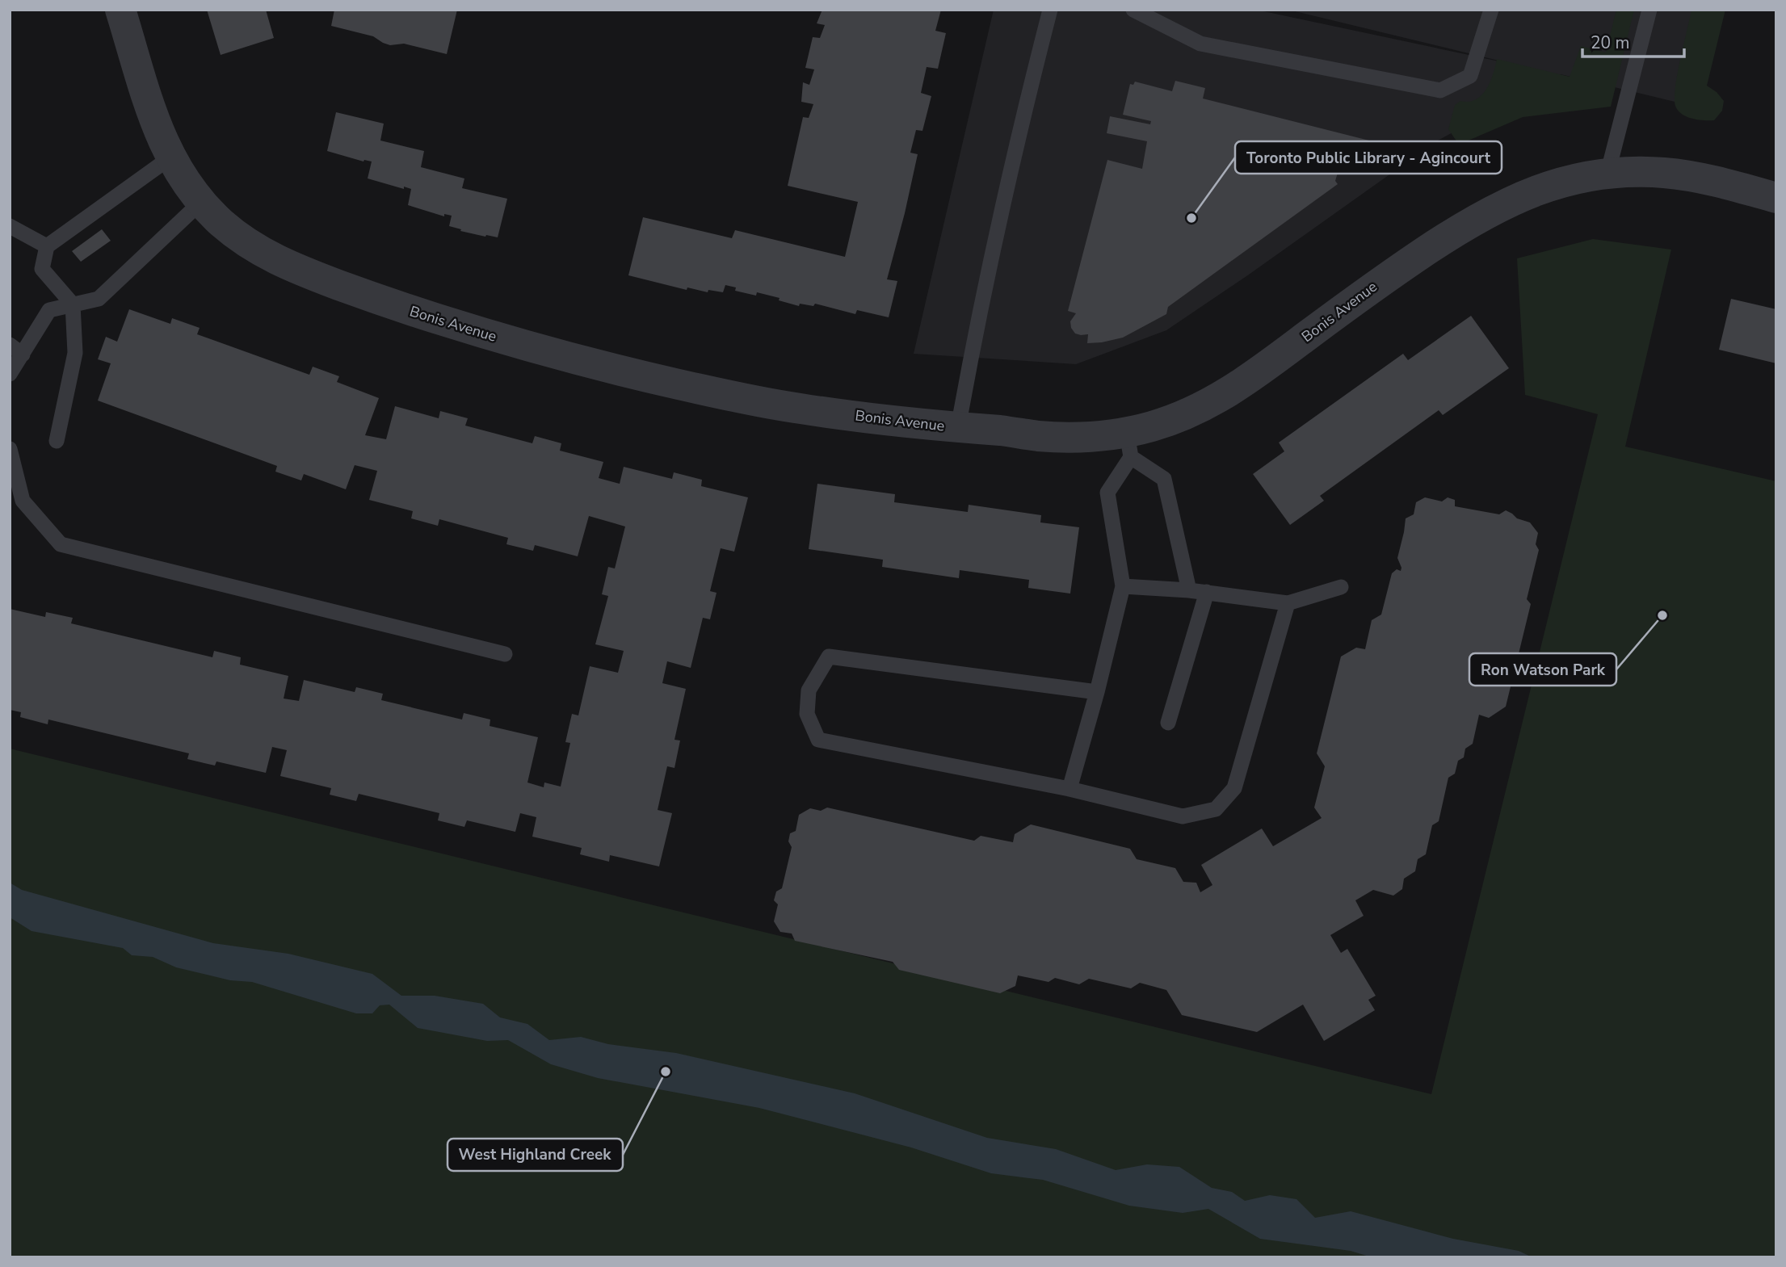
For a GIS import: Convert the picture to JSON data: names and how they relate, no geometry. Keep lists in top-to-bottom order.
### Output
{
  "streets": {
    "street": ["Bonis Avenue"]
  },
  "places": ["Toronto Public Library - Agincourt", "Ron Watson Park", "West Highland Creek"],
  "scale_bar": "20 m"
}
